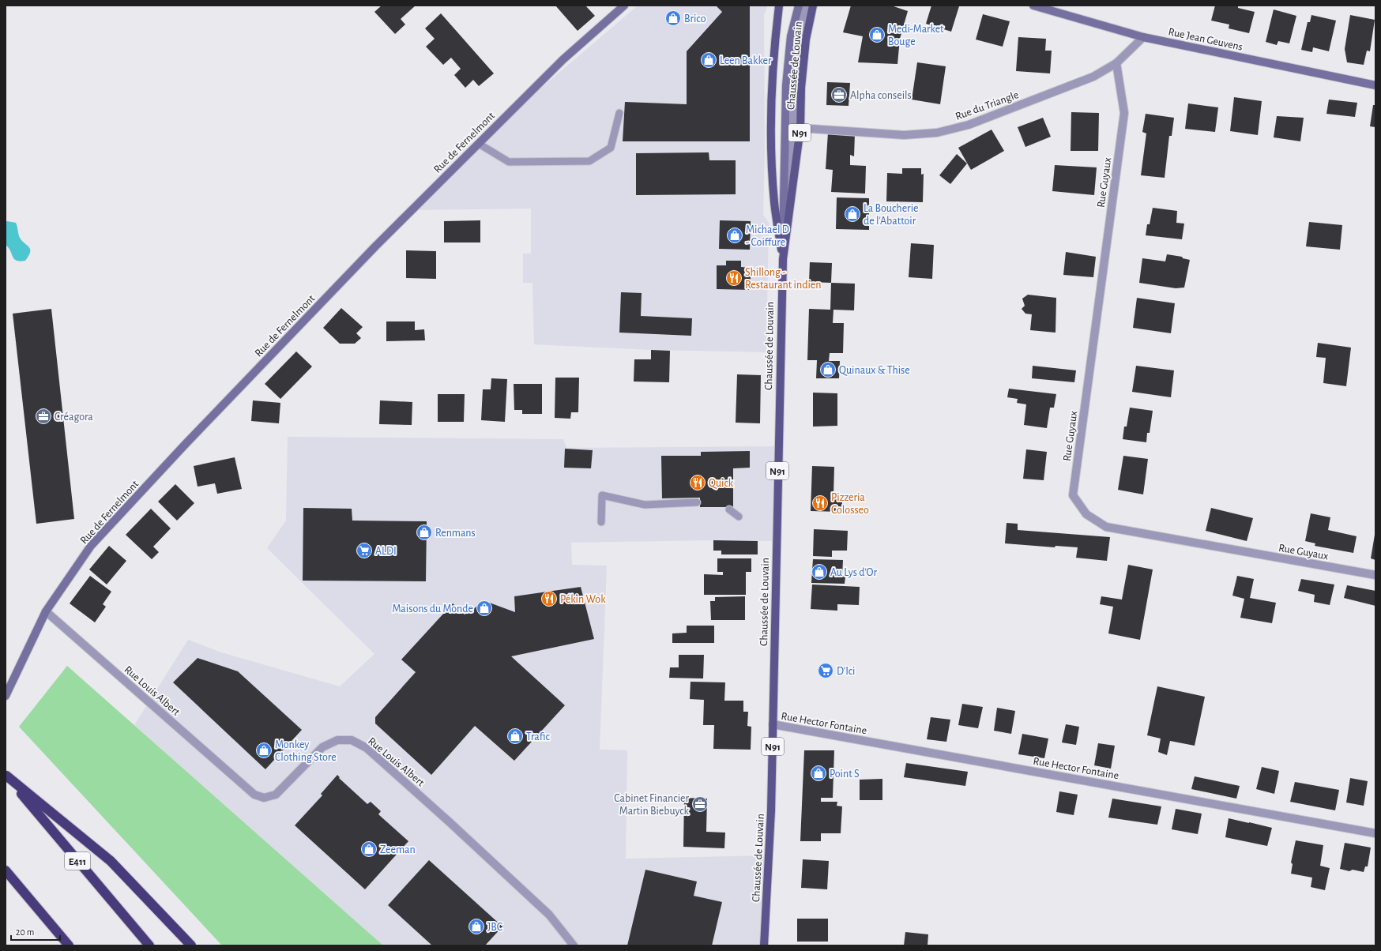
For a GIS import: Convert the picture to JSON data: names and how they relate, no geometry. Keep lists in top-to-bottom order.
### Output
{
  "streets": {
    "highway": ["E411"],
    "main road": ["Chaussée de Louvain", "N91"],
    "street": [
      "Rue Jean Geuvens",
      "Rue du Triangle",
      "Rue de Fernelmont",
      "Rue Guyaux",
      "Rue Louis Albert",
      "Rue Hector Fontaine"
    ]
  },
  "crossings": [
    ["Rue Jean Geuvens", "Rue du Triangle"],
    ["Chaussée de Louvain", "Rue du Triangle"],
    ["Chaussée de Louvain", "Rue Hector Fontaine"],
    ["Rue du Triangle", "Rue Guyaux"],
    ["Rue de Fernelmont", "Rue Louis Albert"]
  ],
  "places": {
    "shop": [
      "Brico",
      "Medi-Market Bouge",
      "Leen Bakker",
      "La Boucherie de l'Abattoir",
      "Michael D - Coiffure",
      "Quinaux & Thise",
      "Renmans",
      "Au Lys d'Or",
      "Maisons du Monde",
      "Trafic",
      "Monkey Clothing Store",
      "Point S",
      "Zeeman",
      "JBC"
    ],
    "office": ["Alpha conseils", "Créagora", "Cabinet Financier Martin Biebuyck"],
    "restaurant": [
      "Shillong - Restaurant indien",
      "Quick",
      "Pizzeria Colosseo",
      "Pékin Wok"
    ],
    "supermarket": ["ALDI", "D'Ici"]
  },
  "scale_bar": "20 m"
}
